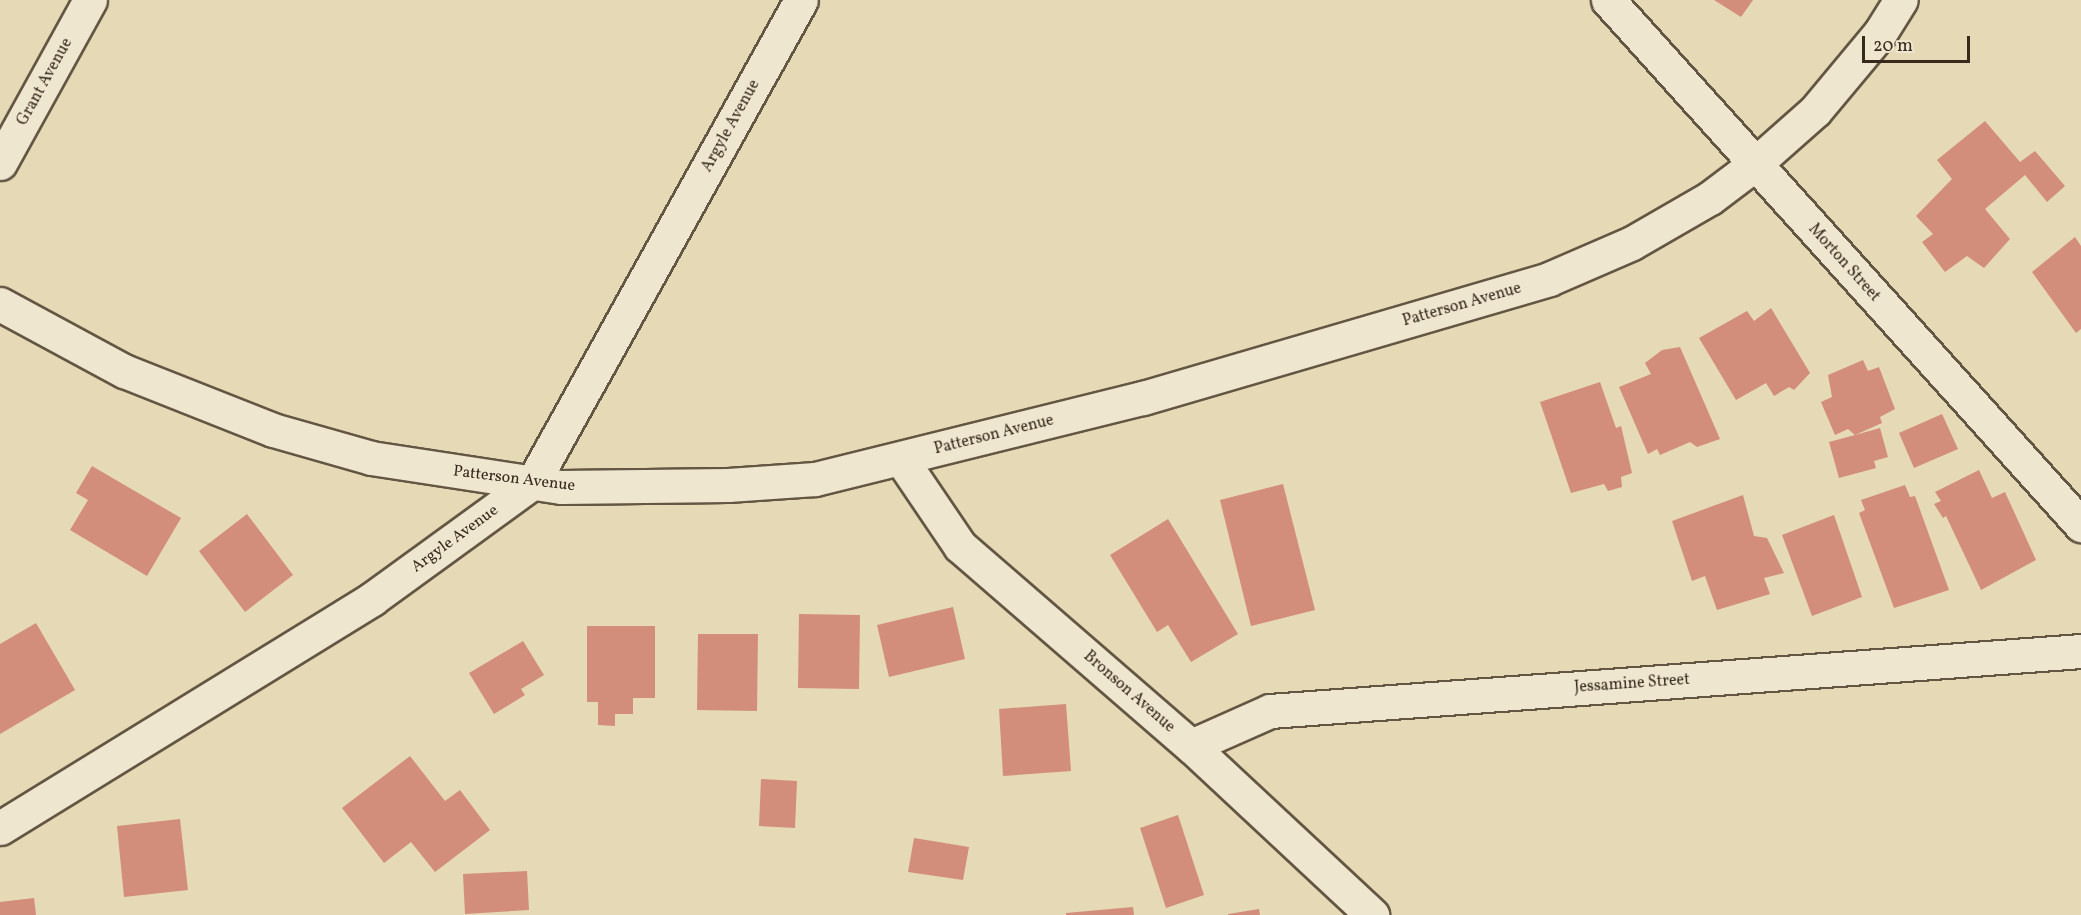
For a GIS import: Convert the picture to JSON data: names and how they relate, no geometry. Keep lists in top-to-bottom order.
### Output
{
  "streets": {
    "street": [
      "Grant Avenue",
      "Argyle Avenue",
      "Morton Street",
      "Patterson Avenue",
      "Jessamine Street",
      "Bronson Avenue"
    ]
  },
  "crossings": [
    ["Argyle Avenue", "Patterson Avenue"],
    ["Morton Street", "Patterson Avenue"],
    ["Patterson Avenue", "Bronson Avenue"],
    ["Jessamine Street", "Bronson Avenue"]
  ],
  "scale_bar": "20 m"
}
